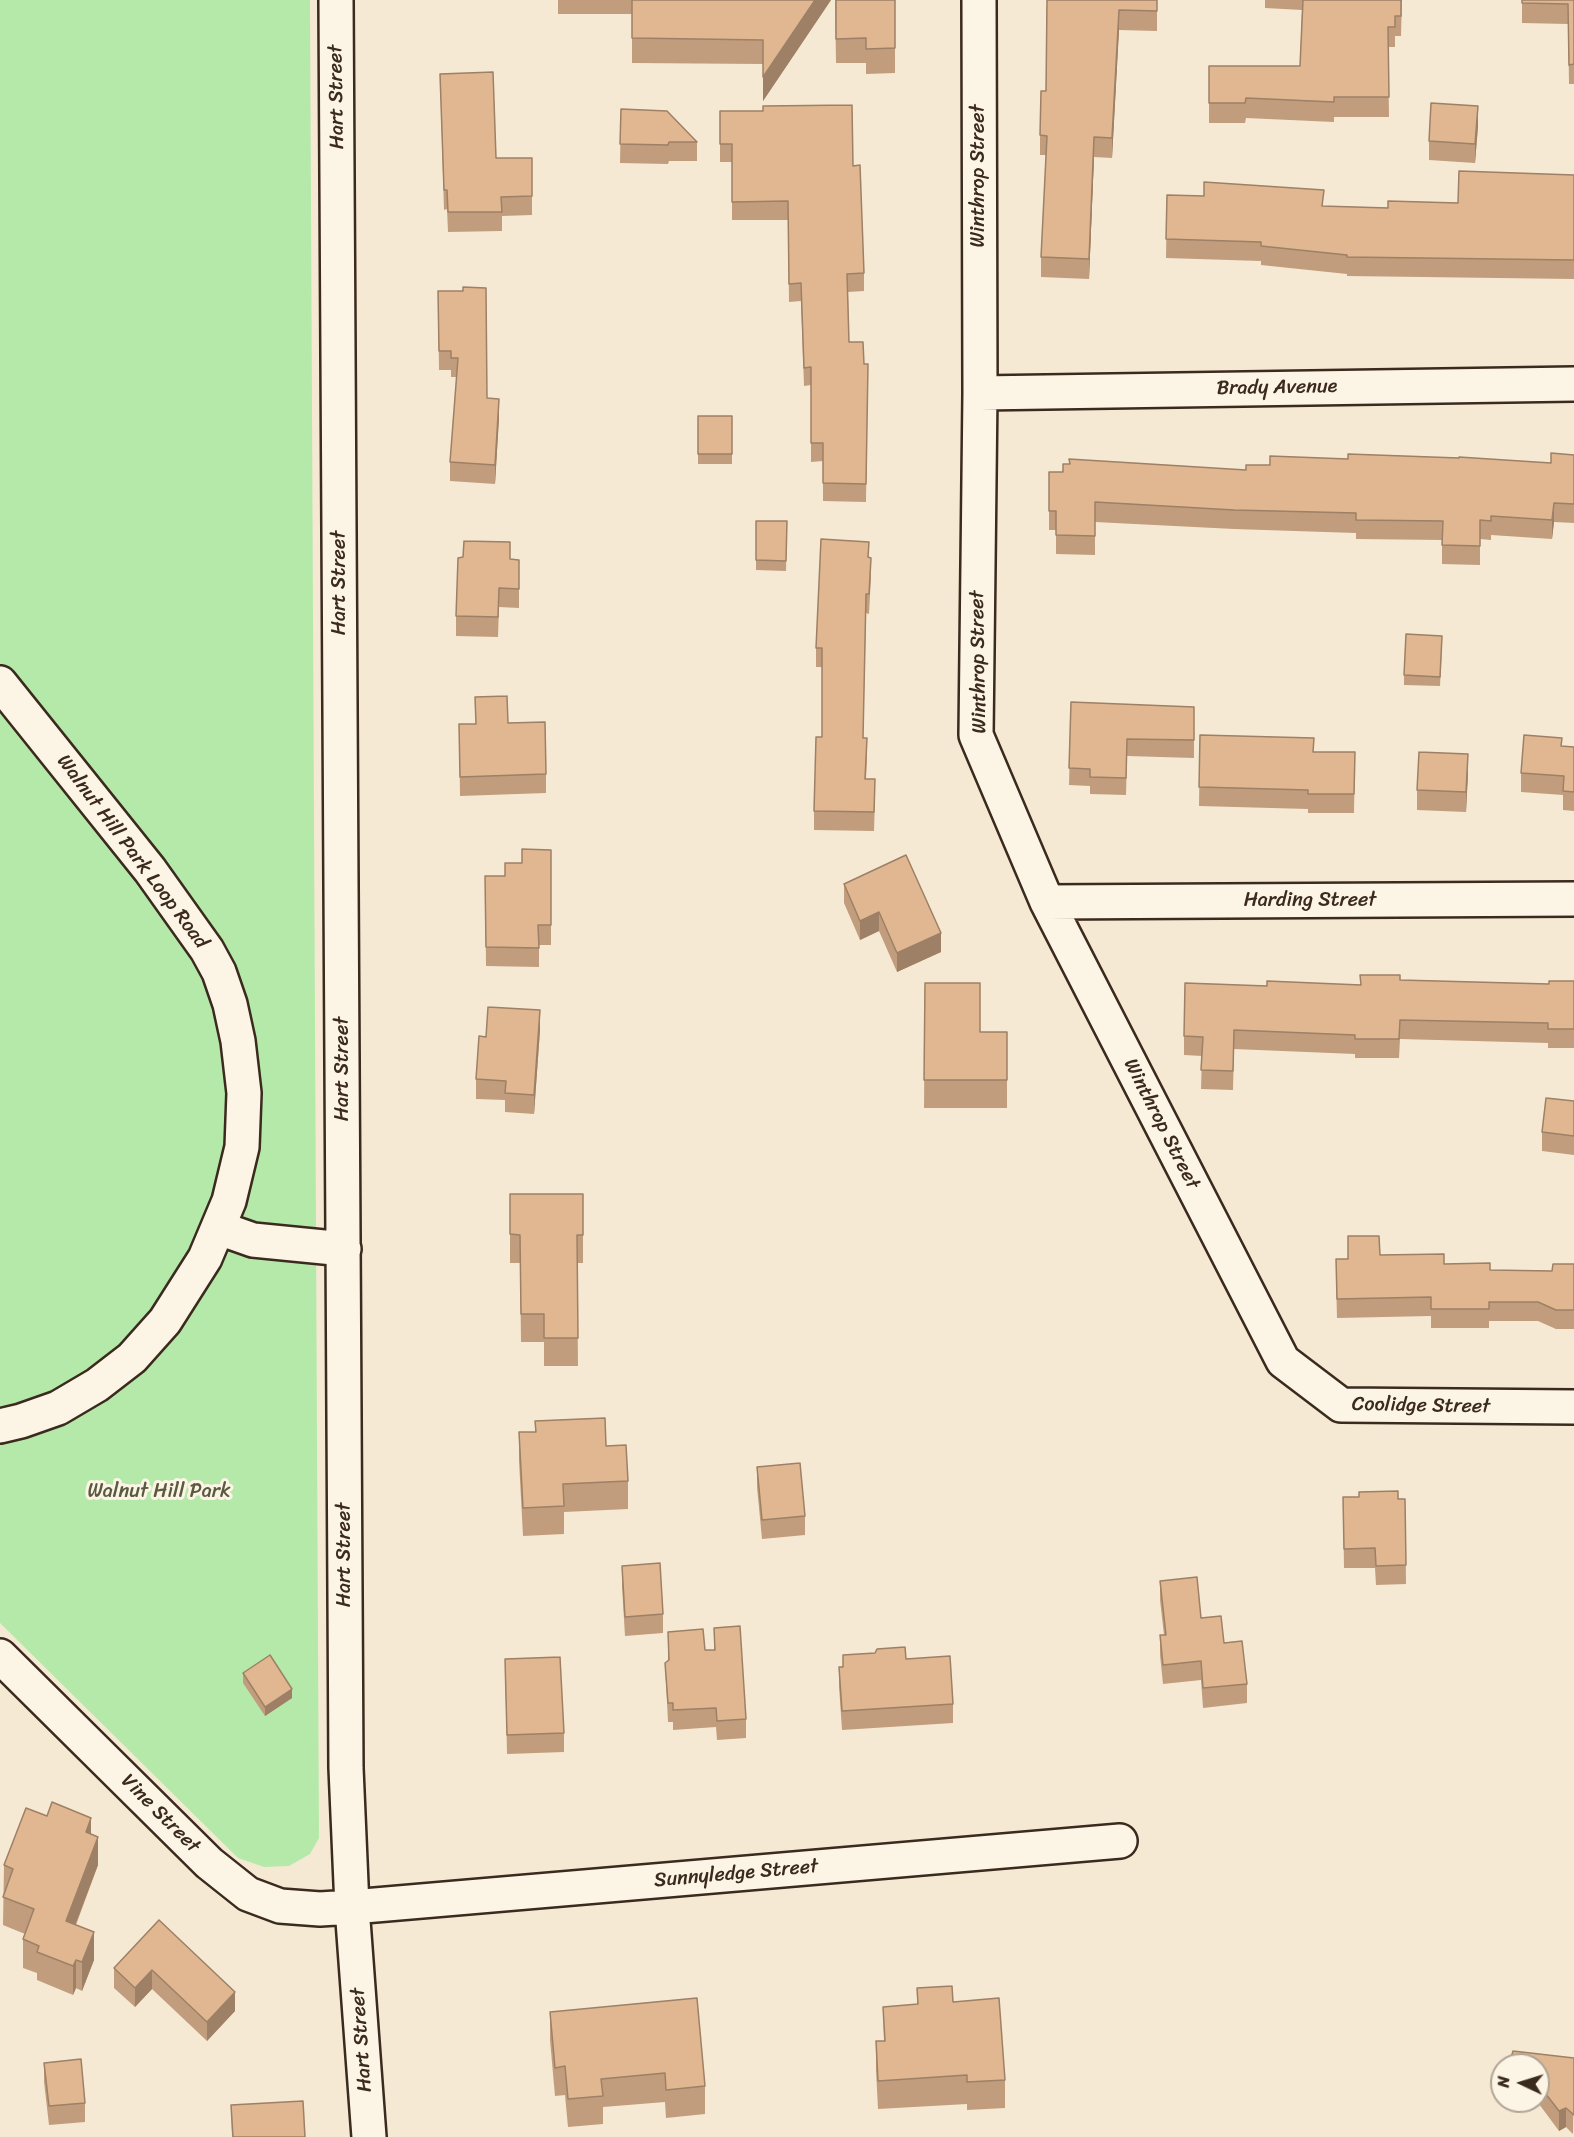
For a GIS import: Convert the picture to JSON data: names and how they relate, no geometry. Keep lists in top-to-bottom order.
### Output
{
  "streets": {
    "street": [
      "Hart Street",
      "Winthrop Street",
      "Brady Avenue",
      "Walnut Hill Park Loop Road",
      "Harding Street",
      "Coolidge Street",
      "Vine Street",
      "Sunnyledge Street"
    ]
  },
  "crossings": [
    ["Hart Street", "Vine Street"],
    ["Hart Street", "Sunnyledge Street"],
    ["Winthrop Street", "Brady Avenue"],
    ["Winthrop Street", "Harding Street"],
    ["Winthrop Street", "Coolidge Street"],
    ["Vine Street", "Sunnyledge Street"]
  ],
  "parks": ["Walnut Hill Park"],
  "north": "left"
}
